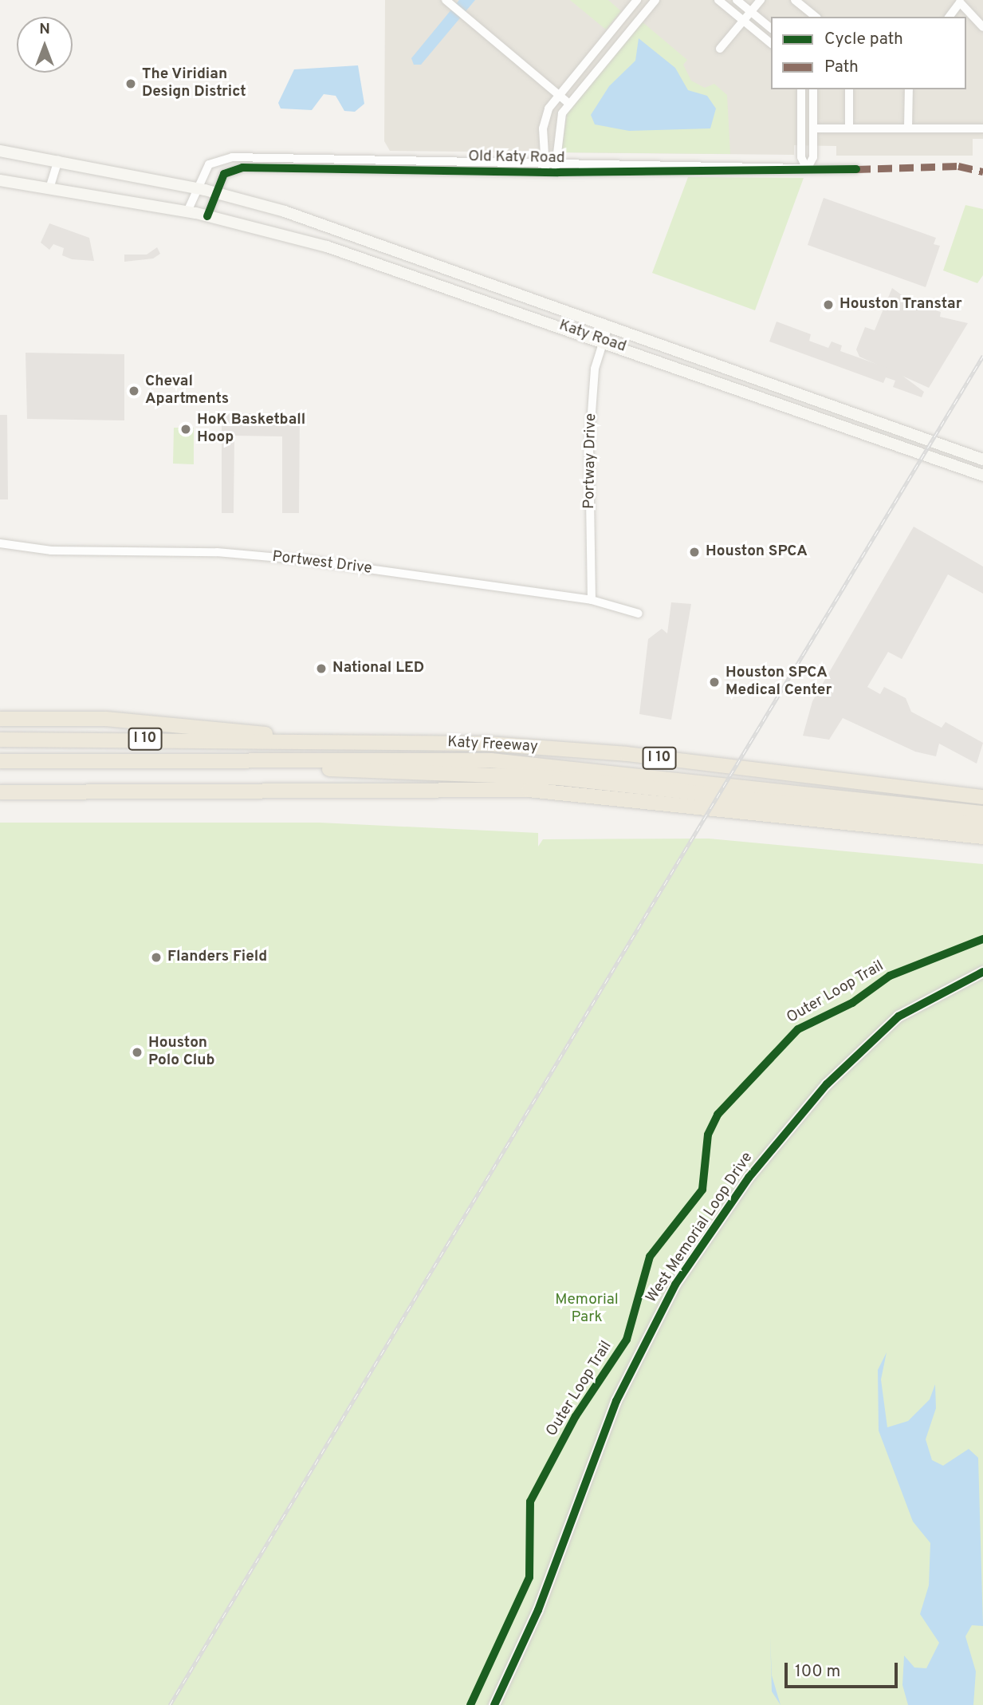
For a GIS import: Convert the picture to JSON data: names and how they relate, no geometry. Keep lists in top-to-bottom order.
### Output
{
  "streets": {
    "highway": ["I 10", "Katy Freeway"],
    "main road": ["Katy Road", "West Memorial Loop Drive"],
    "street": ["Old Katy Road", "Portway Drive", "Portwest Drive"],
    "cycle path": ["Outer Loop Trail"]
  },
  "crossings": [
    ["Old Katy Road", "Katy Road"],
    ["Katy Road", "Portway Drive"],
    ["Portway Drive", "Portwest Drive"]
  ],
  "parks": ["Memorial Park"],
  "places": [
    "The Viridian Design District",
    "Houston Transtar",
    "Cheval Apartments",
    "HoK Basketball Hoop",
    "Houston SPCA",
    "National LED",
    "Houston SPCA Medical Center",
    "Flanders Field",
    "Houston Polo Club"
  ],
  "legend": ["Cycle path", "Path"],
  "scale_bar": "100 m",
  "north": "top"
}
